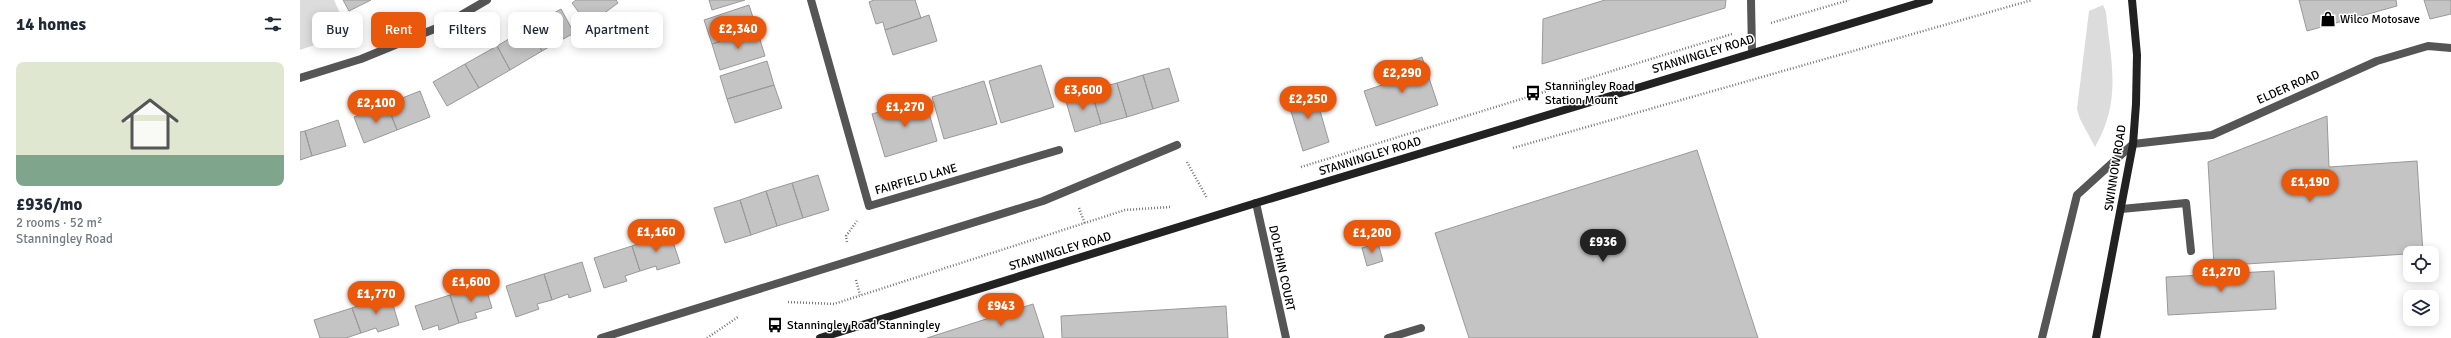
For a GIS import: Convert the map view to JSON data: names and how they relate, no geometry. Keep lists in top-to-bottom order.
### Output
{
  "streets": {
    "street": [
      "STANNINGLEY ROAD",
      "ELDER ROAD",
      "SWINNOW ROAD",
      "FAIRFIELD LANE",
      "DOLPHIN COURT"
    ]
  },
  "crossings": [
    ["STANNINGLEY ROAD", "DOLPHIN COURT"],
    ["ELDER ROAD", "SWINNOW ROAD"]
  ],
  "places": {
    "shop": ["Wilco Motosave"],
    "bus stop": ["Stanningley Road Station Mount", "Stanningley Road Stanningley"]
  },
  "page": {
    "heading": "14 homes",
    "chip": [
      "Buy",
      "Rent",
      "Filters",
      "New",
      "Apartment"
    ],
    "price": [
      "£2,340",
      "£2,290",
      "£3,600",
      "£2,250",
      "£2,100",
      "£1,270",
      "£1,190",
      "£1,160",
      "£1,200",
      "£936",
      "£1,270",
      "£1,600",
      "£1,770",
      "£943"
    ],
    "list": [
      {
        "name": "£936/mo",
        "note": "2 rooms · 52 m² · Stanningley Road"
      }
    ]
  }
}
